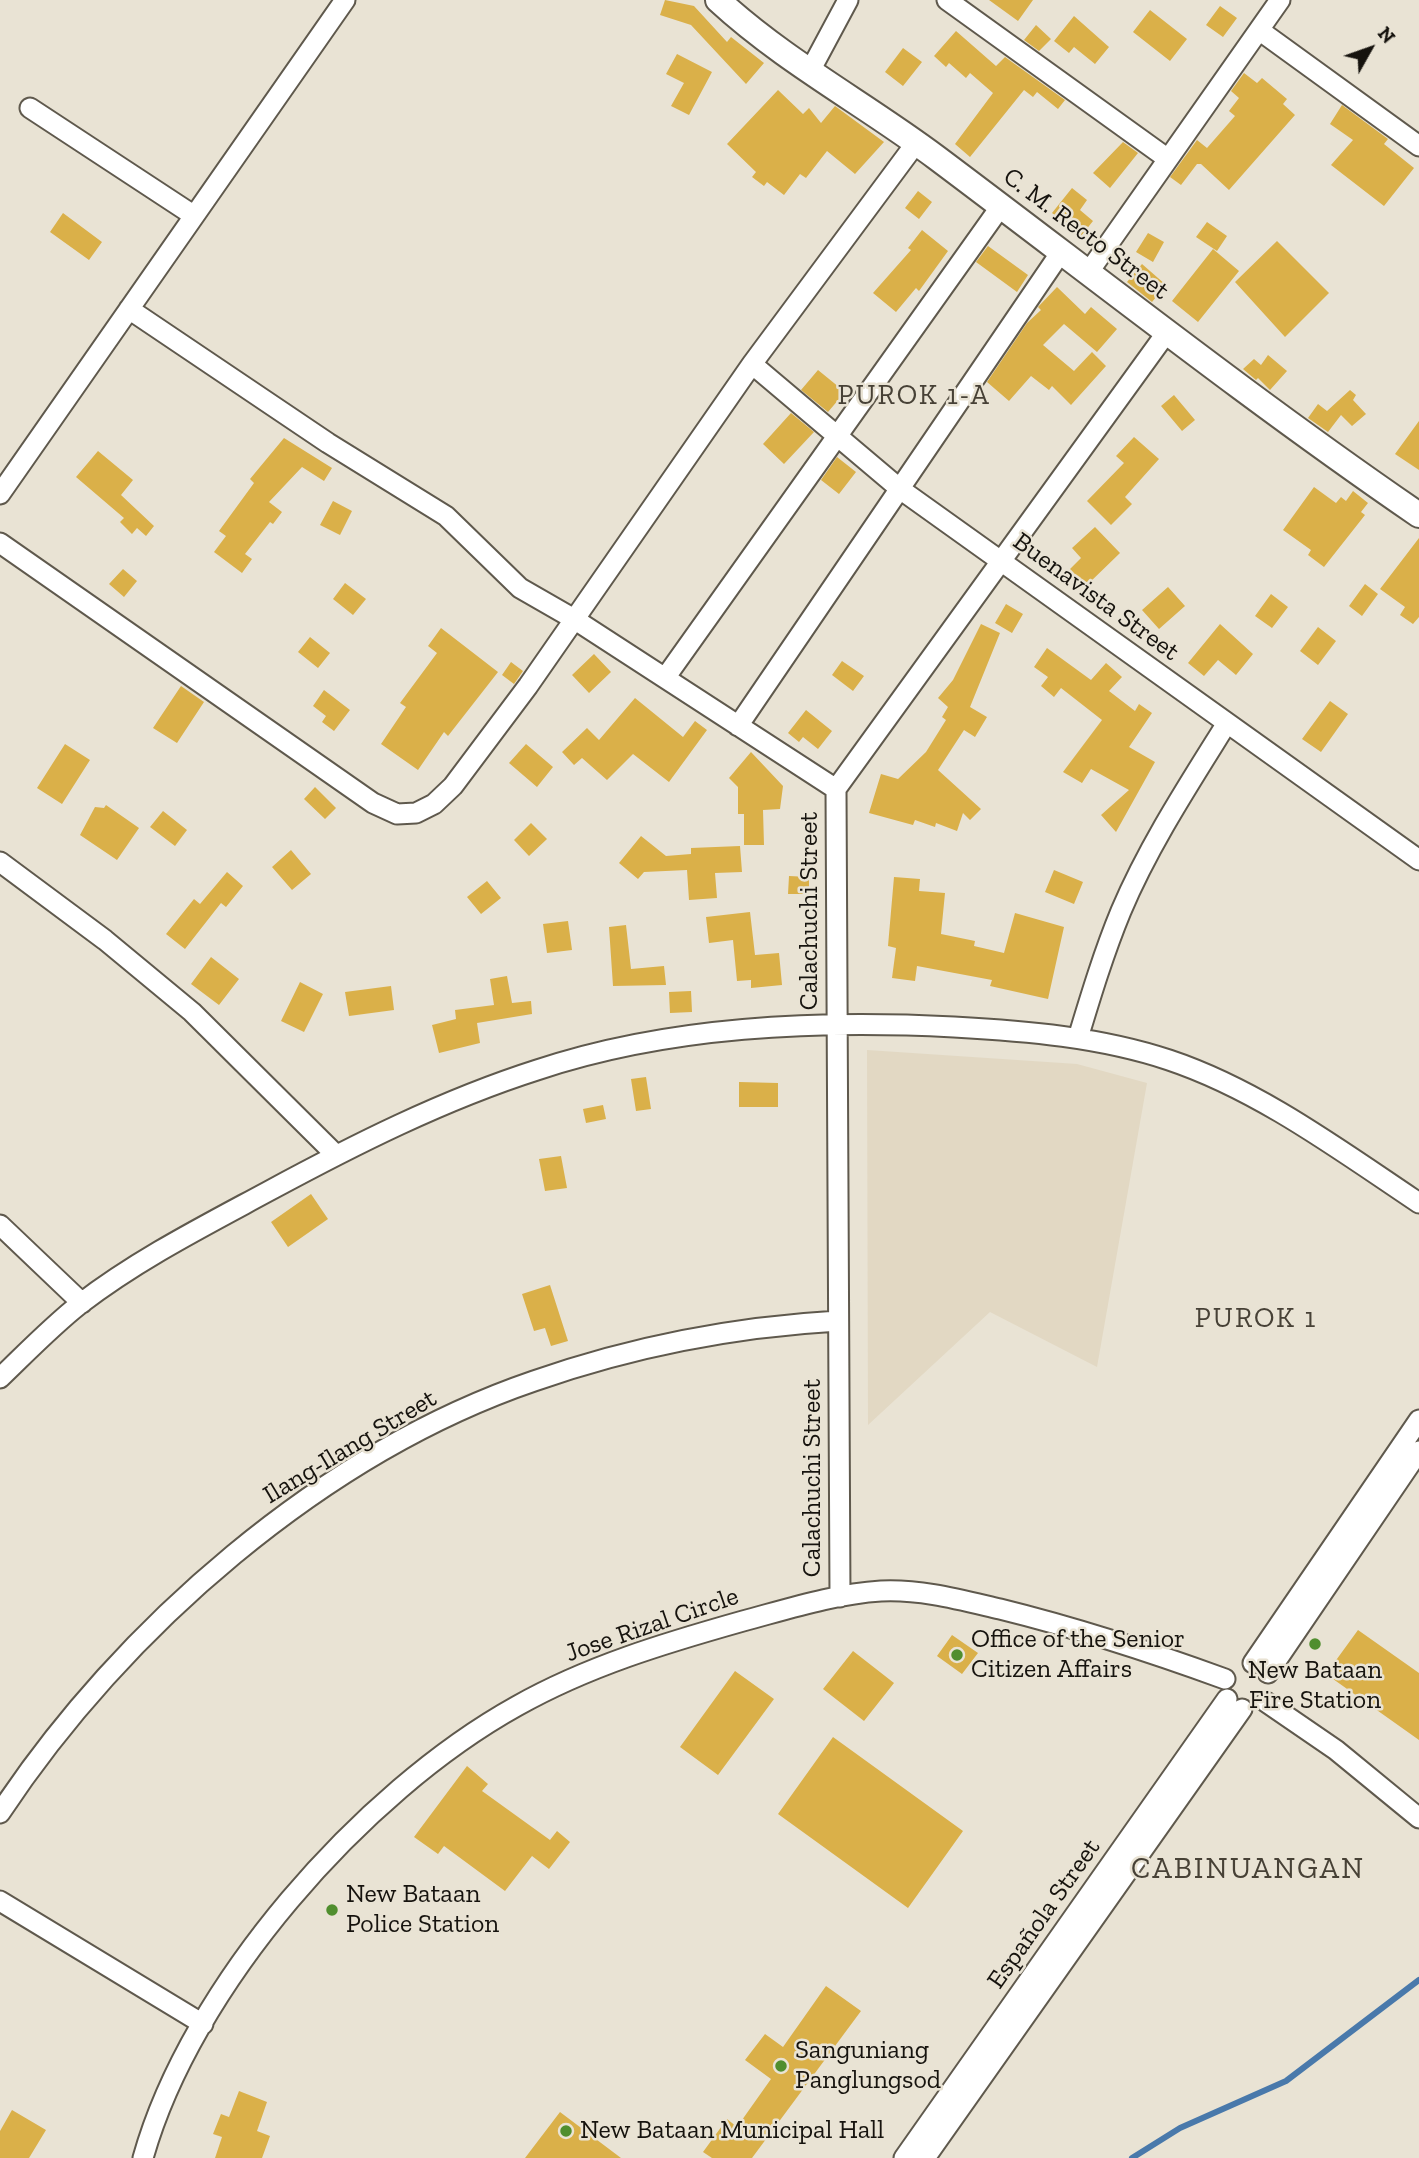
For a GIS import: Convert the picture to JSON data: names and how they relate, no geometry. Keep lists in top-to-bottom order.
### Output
{
  "streets": {
    "main road": ["C. M. Recto Street"],
    "street": [
      "Buenavista Street",
      "Calachuchi Street",
      "Ilang-Ilang Street",
      "Jose Rizal Circle",
      "Española Street"
    ]
  },
  "crossings": [
    ["C. M. Recto Street", "Calachuchi Street"],
    ["Buenavista Street", "Calachuchi Street"],
    ["Calachuchi Street", "Ilang-Ilang Street"],
    ["Calachuchi Street", "Jose Rizal Circle"],
    ["Jose Rizal Circle", "Española Street"]
  ],
  "districts": ["PUROK 1-A", "PUROK 1", "CABINUANGAN"],
  "places": [
    "New Bataan Fire Station",
    "Office of the Senior Citizen Affairs",
    "New Bataan Police Station",
    "Sanguniang Panglungsod",
    "New Bataan Municipal Hall"
  ],
  "north": "top right"
}
